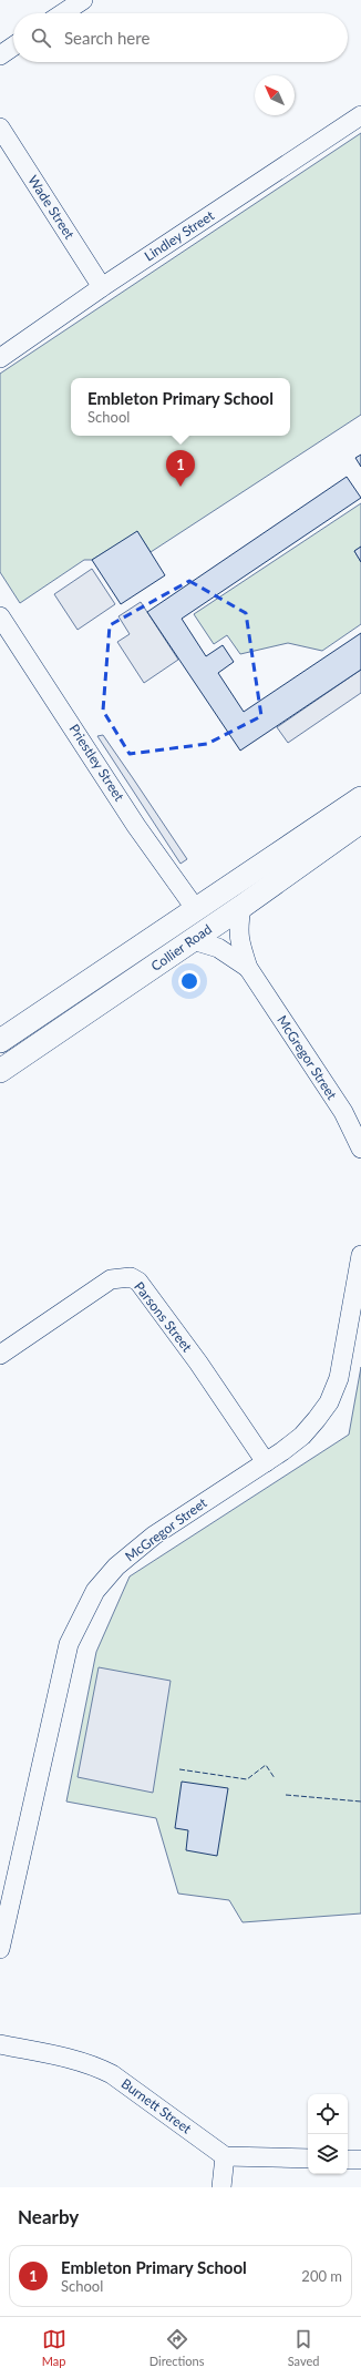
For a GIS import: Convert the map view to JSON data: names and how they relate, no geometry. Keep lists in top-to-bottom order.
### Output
{
  "streets": {
    "main road": ["Collier Road"],
    "street": [
      "Wade Street",
      "Lindley Street",
      "Priestley Street",
      "McGregor Street",
      "Parsons Street",
      "Burnett Street"
    ]
  },
  "crossings": [
    ["Wade Street", "Lindley Street"],
    ["Priestley Street", "Collier Road"],
    ["Collier Road", "McGregor Street"],
    ["McGregor Street", "Parsons Street"]
  ],
  "north": "top left",
  "page": {
    "search": "Search here",
    "popup": ["Embleton Primary School", "School"],
    "pins": "1",
    "heading": "Nearby",
    "list": [
      {
        "mark": "1",
        "name": "Embleton Primary School",
        "note": "School",
        "value": "200 m"
      }
    ],
    "nav": ["Map", "Directions", "Saved"]
  }
}
